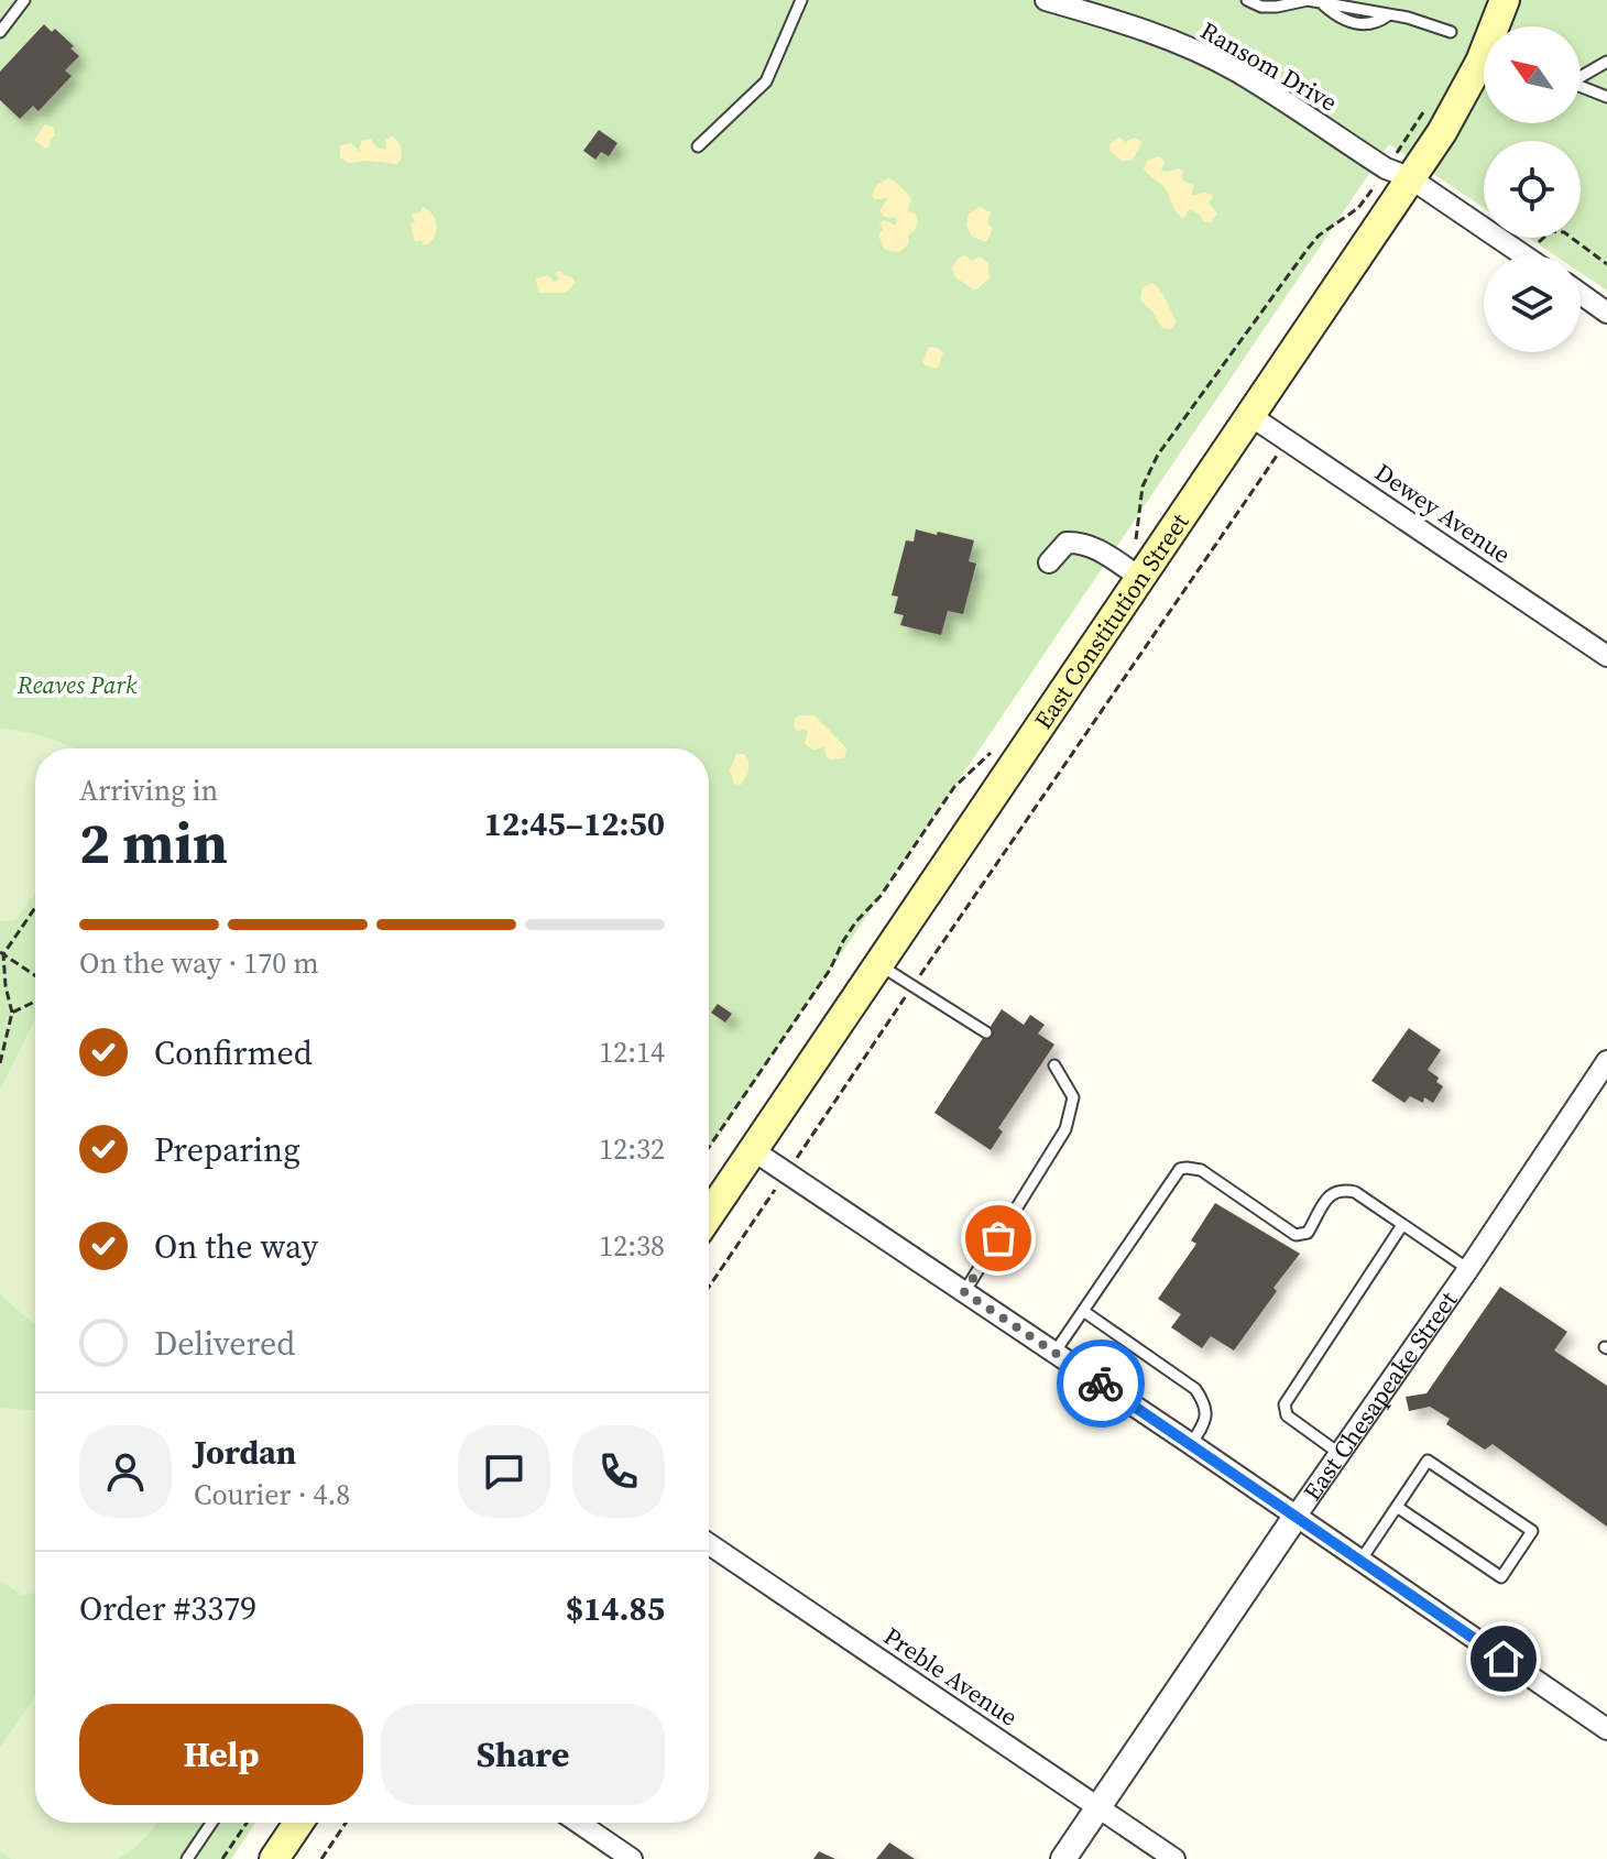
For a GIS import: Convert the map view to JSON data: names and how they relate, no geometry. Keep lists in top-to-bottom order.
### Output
{
  "streets": {
    "main road": ["East Constitution Street"],
    "street": [
      "Ransom Drive",
      "Dewey Avenue",
      "East Chesapeake Street",
      "Preble Avenue"
    ]
  },
  "crossings": [
    ["Ransom Drive", "East Constitution Street"],
    ["Dewey Avenue", "East Constitution Street"],
    ["East Chesapeake Street", "Preble Avenue"]
  ],
  "parks": ["Reaves Park"],
  "north": "top left",
  "page": {
    "heading": ["2 min", "Arriving in", "12:45–12:50"],
    "panel": [
      "Jordan",
      "Courier · 4.8",
      "Order #3379",
      "$14.85"
    ],
    "bar": "On the way · 170 m",
    "list": [
      ["Confirmed", "12:14"],
      ["Preparing", "12:32"],
      ["On the way", "12:38"],
      "Delivered"
    ],
    "buttons": ["Help", "Share"]
  }
}
